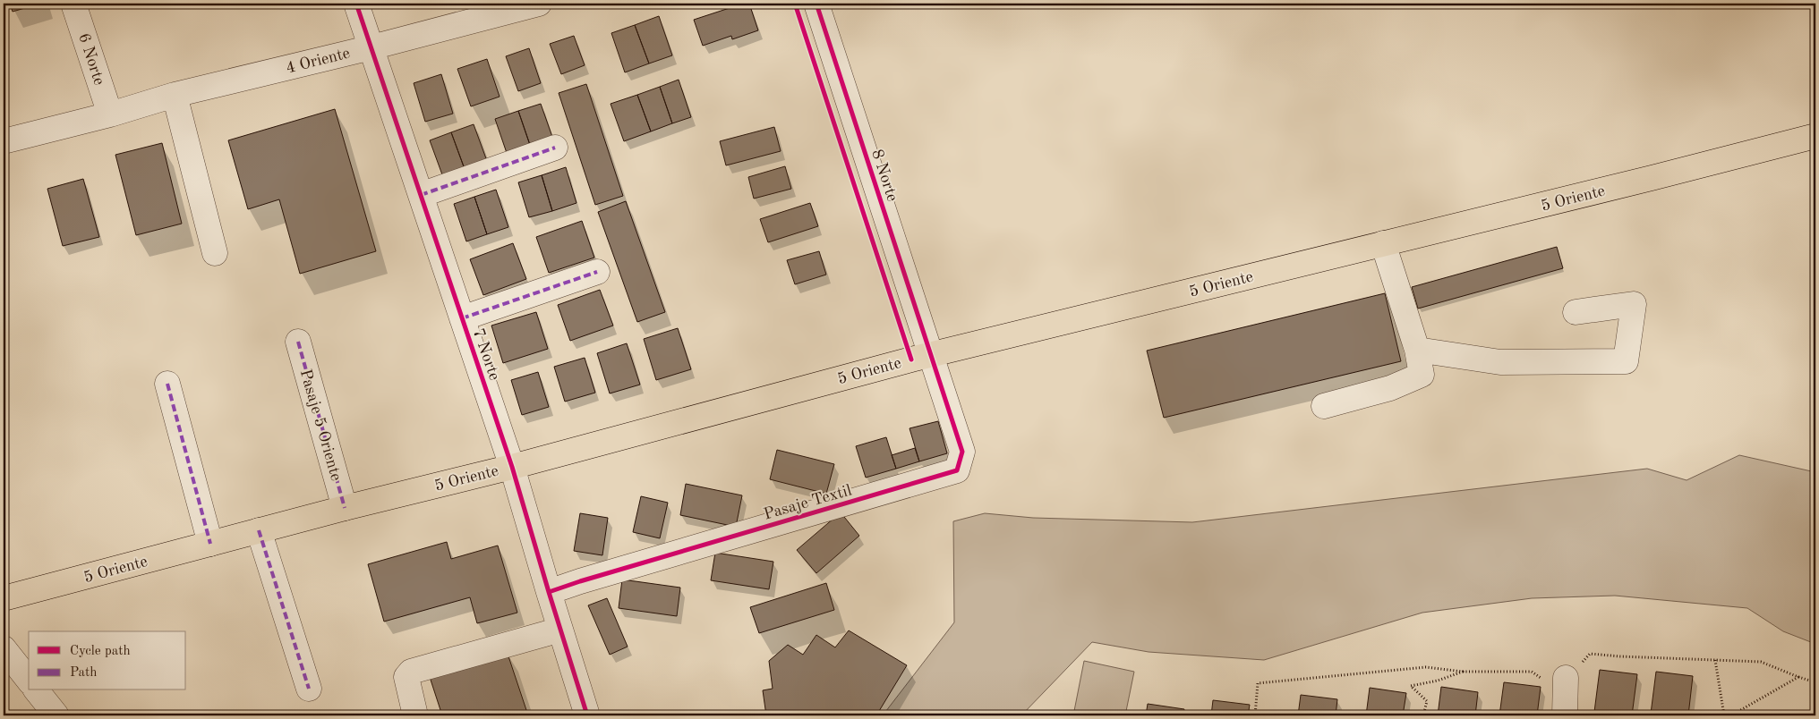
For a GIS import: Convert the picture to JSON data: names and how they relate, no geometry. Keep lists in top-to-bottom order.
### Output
{
  "streets": {
    "main road": ["5 Oriente"],
    "street": [
      "6 Norte",
      "4 Oriente",
      "8 Norte",
      "7 Norte",
      "Pasaje 5 Oriente",
      "Pasaje Textil"
    ]
  },
  "crossings": [
    ["6 Norte", "4 Oriente"],
    ["4 Oriente", "7 Norte"],
    ["8 Norte", "5 Oriente"],
    ["8 Norte", "Pasaje Textil"],
    ["5 Oriente", "7 Norte"],
    ["5 Oriente", "Pasaje 5 Oriente"],
    ["5 Oriente", "Pasaje Textil"],
    ["7 Norte", "Pasaje Textil"]
  ],
  "legend": ["Cycle path", "Path"]
}
